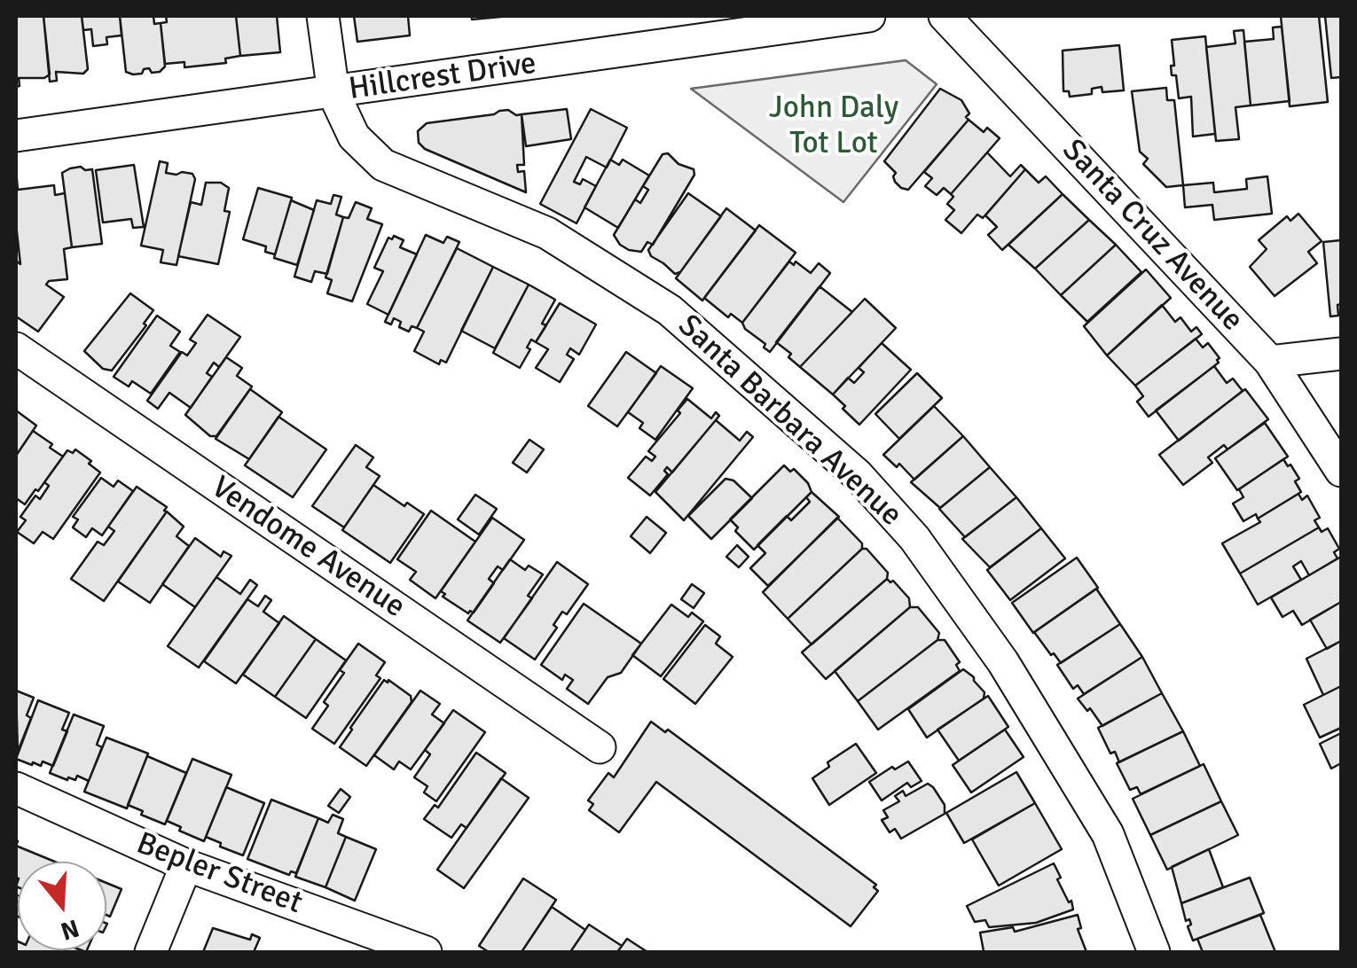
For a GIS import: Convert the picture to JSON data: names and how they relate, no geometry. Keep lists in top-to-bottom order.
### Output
{
  "streets": {
    "street": [
      "Hillcrest Drive",
      "Santa Cruz Avenue",
      "Santa Barbara Avenue",
      "Vendome Avenue",
      "Bepler Street"
    ]
  },
  "crossings": [
    ["Hillcrest Drive", "Santa Barbara Avenue"]
  ],
  "parks": ["John Daly Tot Lot"],
  "north": "bottom"
}
